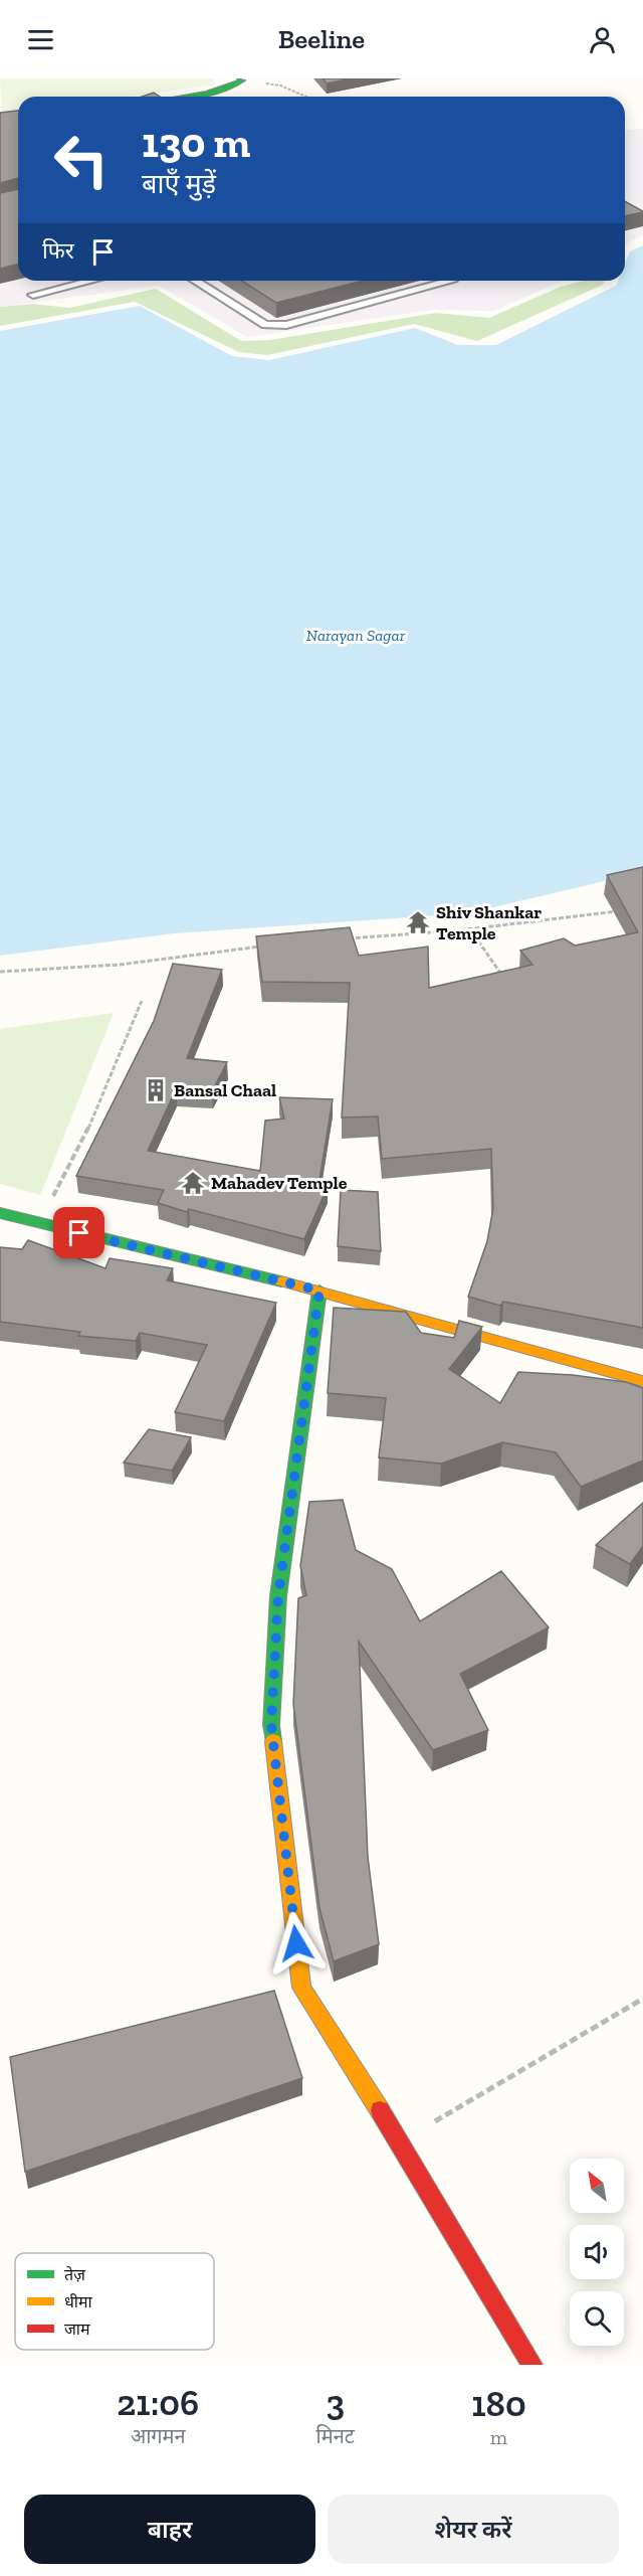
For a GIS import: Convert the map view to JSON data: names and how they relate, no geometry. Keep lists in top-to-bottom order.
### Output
{
  "water": ["Narayan Sagar"],
  "places": {
    "temple": ["Shiv Shankar Temple", "Mahadev Temple"],
    "building": ["Bansal Chaal"]
  },
  "legend": ["तेज़", "धीमा", "जाम"],
  "north": "top left",
  "page": {
    "header": "Beeline",
    "turn": ["130 m", "बाएँ मुड़ें"],
    "then": "फिर",
    "eta": [
      "21:06",
      "आगमन",
      "3",
      "मिनट",
      "180",
      "m"
    ],
    "buttons": ["बाहर", "शेयर करें"]
  }
}
